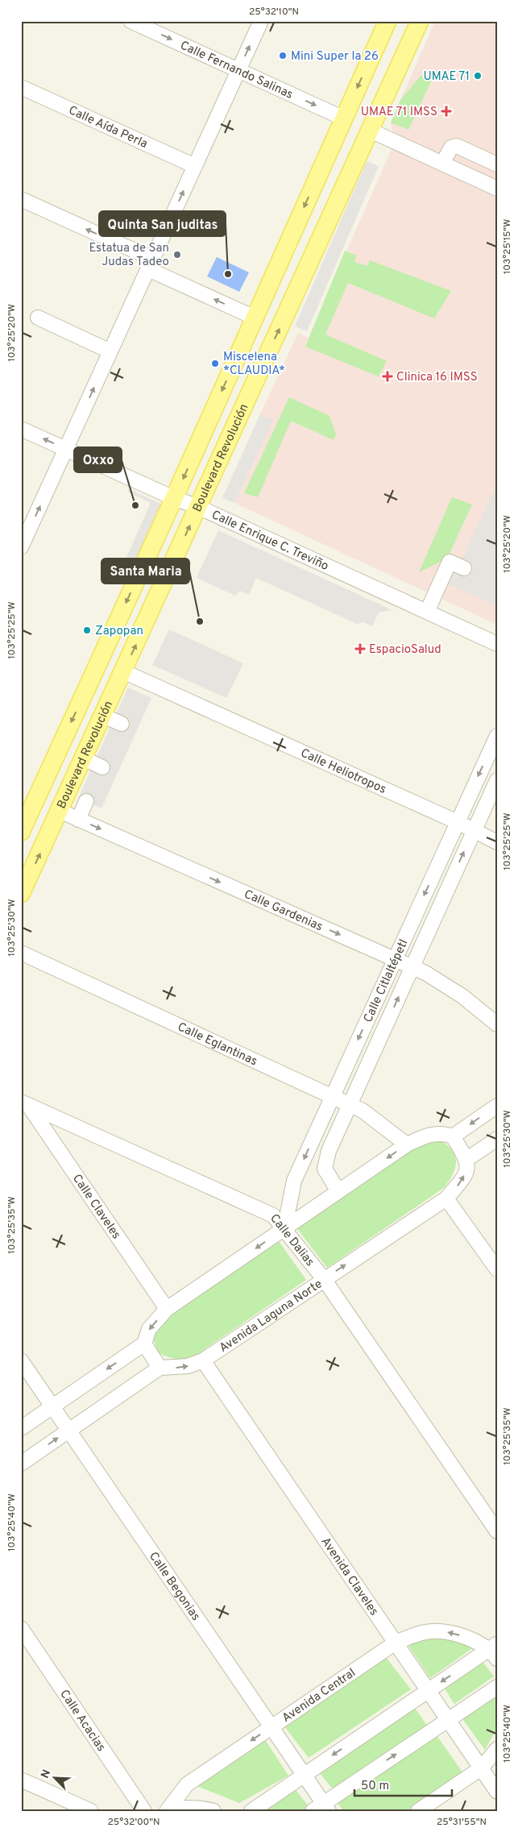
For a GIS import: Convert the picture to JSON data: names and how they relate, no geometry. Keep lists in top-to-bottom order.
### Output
{
  "streets": {
    "main road": ["Boulevard Revolución"],
    "street": [
      "Calle Fernando Salinas",
      "Calle Aída Perla",
      "Calle Enrique C. Treviño",
      "Calle Heliotropos",
      "Calle Gardenias",
      "Calle Citlaltépetl",
      "Calle Eglantinas",
      "Calle Claveles",
      "Calle Dalias",
      "Avenida Laguna Norte",
      "Avenida Claveles",
      "Calle Begonias",
      "Avenida Central",
      "Calle Acacias"
    ]
  },
  "crossings": [
    ["Boulevard Revolución", "Calle Enrique C. Treviño"],
    ["Boulevard Revolución", "Calle Heliotropos"],
    ["Boulevard Revolución", "Calle Gardenias"],
    ["Calle Heliotropos", "Calle Citlaltépetl"],
    ["Calle Gardenias", "Calle Citlaltépetl"],
    ["Calle Citlaltépetl", "Calle Eglantinas"],
    ["Calle Citlaltépetl", "Calle Dalias"],
    ["Calle Claveles", "Calle Dalias"],
    ["Calle Dalias", "Avenida Laguna Norte"],
    ["Avenida Laguna Norte", "Avenida Claveles"],
    ["Avenida Claveles", "Avenida Central"],
    ["Calle Begonias", "Avenida Central"]
  ],
  "one_way": ["Calle Fernando Salinas", "Calle Gardenias"],
  "places": {
    "other": [
      "Mini Super la 26",
      "UMAE 71",
      "Estatua de San Judas Tadeo",
      "Quinta San juditas",
      "Miscelena *CLAUDIA*",
      "Oxxo",
      "Santa Maria",
      "Zapopan"
    ],
    "health": ["UMAE 71 IMSS", "Clinica 16 IMSS", "EspacioSalud"]
  },
  "scale_bar": "50 m",
  "north": "top left",
  "coordinates": [
    "25°32'10\"N",
    "103°25'15\"W",
    "103°25'20\"W",
    "103°25'25\"W",
    "103°25'30\"W",
    "103°25'35\"W",
    "103°25'40\"W",
    "25°32'00\"N",
    "25°31'55\"N"
  ]
}
